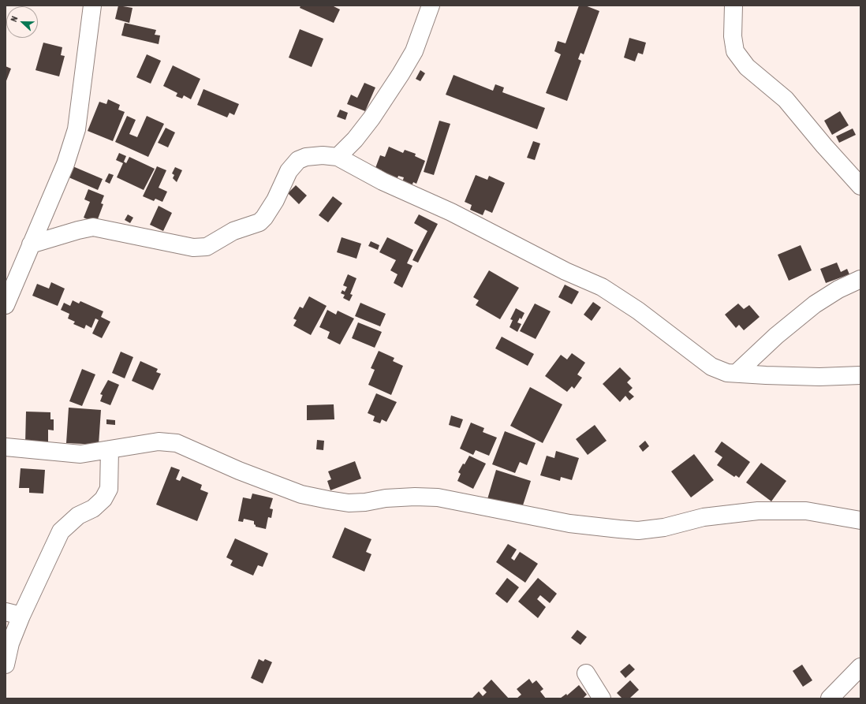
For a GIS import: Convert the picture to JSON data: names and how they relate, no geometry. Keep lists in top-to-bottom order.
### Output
{
  "north": "left"
}
